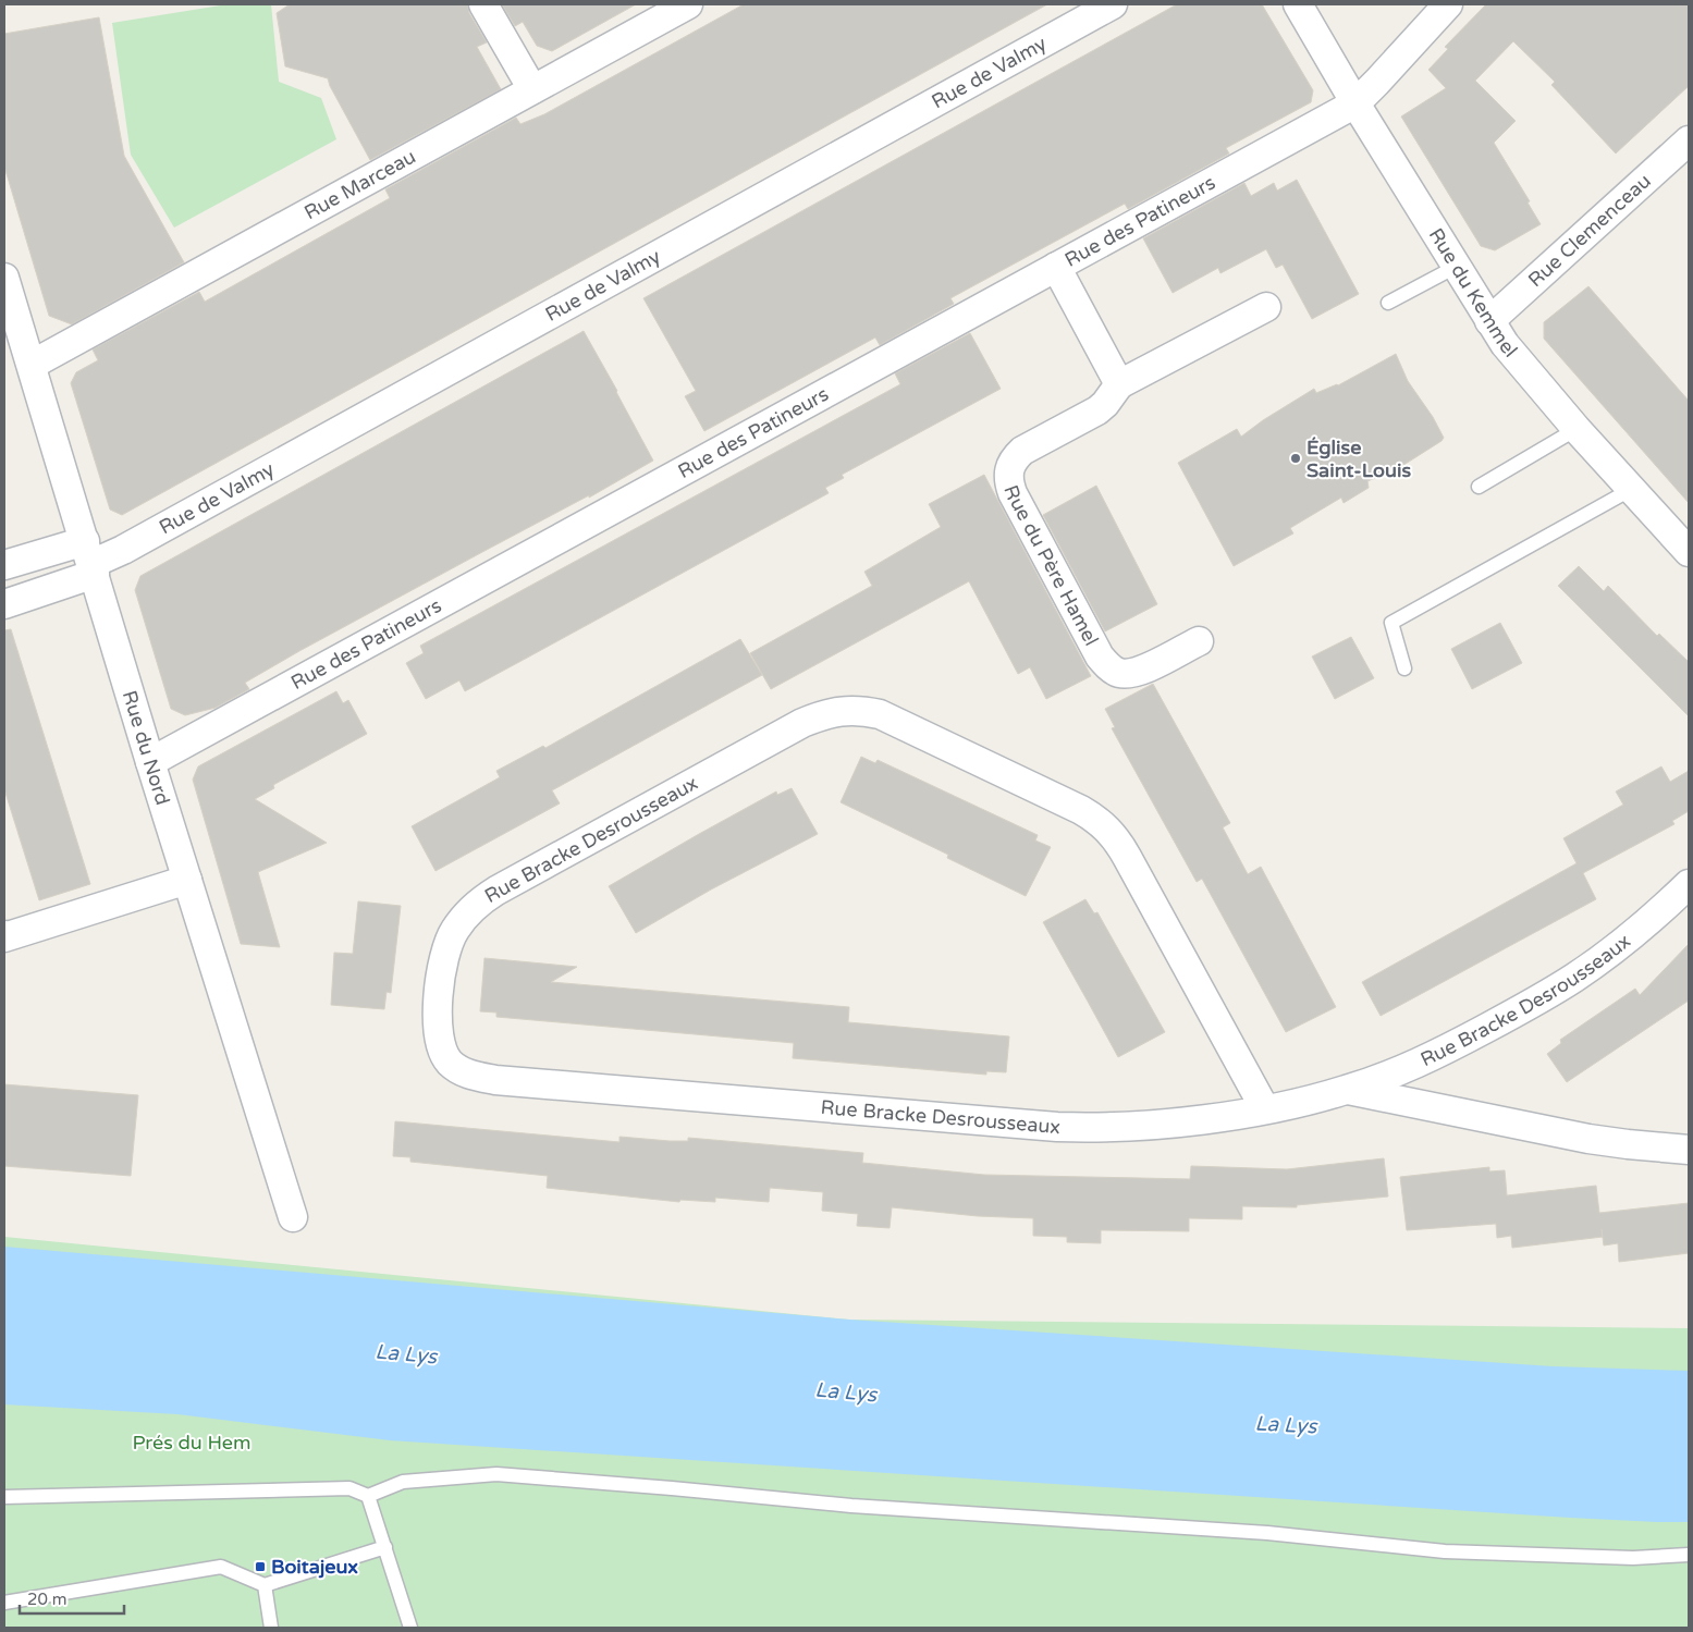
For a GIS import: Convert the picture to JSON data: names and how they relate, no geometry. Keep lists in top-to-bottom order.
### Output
{
  "streets": {
    "street": [
      "Rue de Valmy",
      "Rue Marceau",
      "Rue des Patineurs",
      "Rue Clemenceau",
      "Rue du Kemmel",
      "Rue du Père Hamel",
      "Rue du Nord",
      "Rue Bracke Desrousseaux"
    ]
  },
  "crossings": [
    ["Rue de Valmy", "Rue du Nord"],
    ["Rue Marceau", "Rue du Nord"],
    ["Rue des Patineurs", "Rue du Kemmel"],
    ["Rue des Patineurs", "Rue du Nord"],
    ["Rue Clemenceau", "Rue du Kemmel"]
  ],
  "water": ["La Lys"],
  "parks": ["Prés du Hem"],
  "places": {
    "other": ["Église Saint-Louis"],
    "transit": ["Boitajeux"]
  },
  "scale_bar": "20 m"
}
